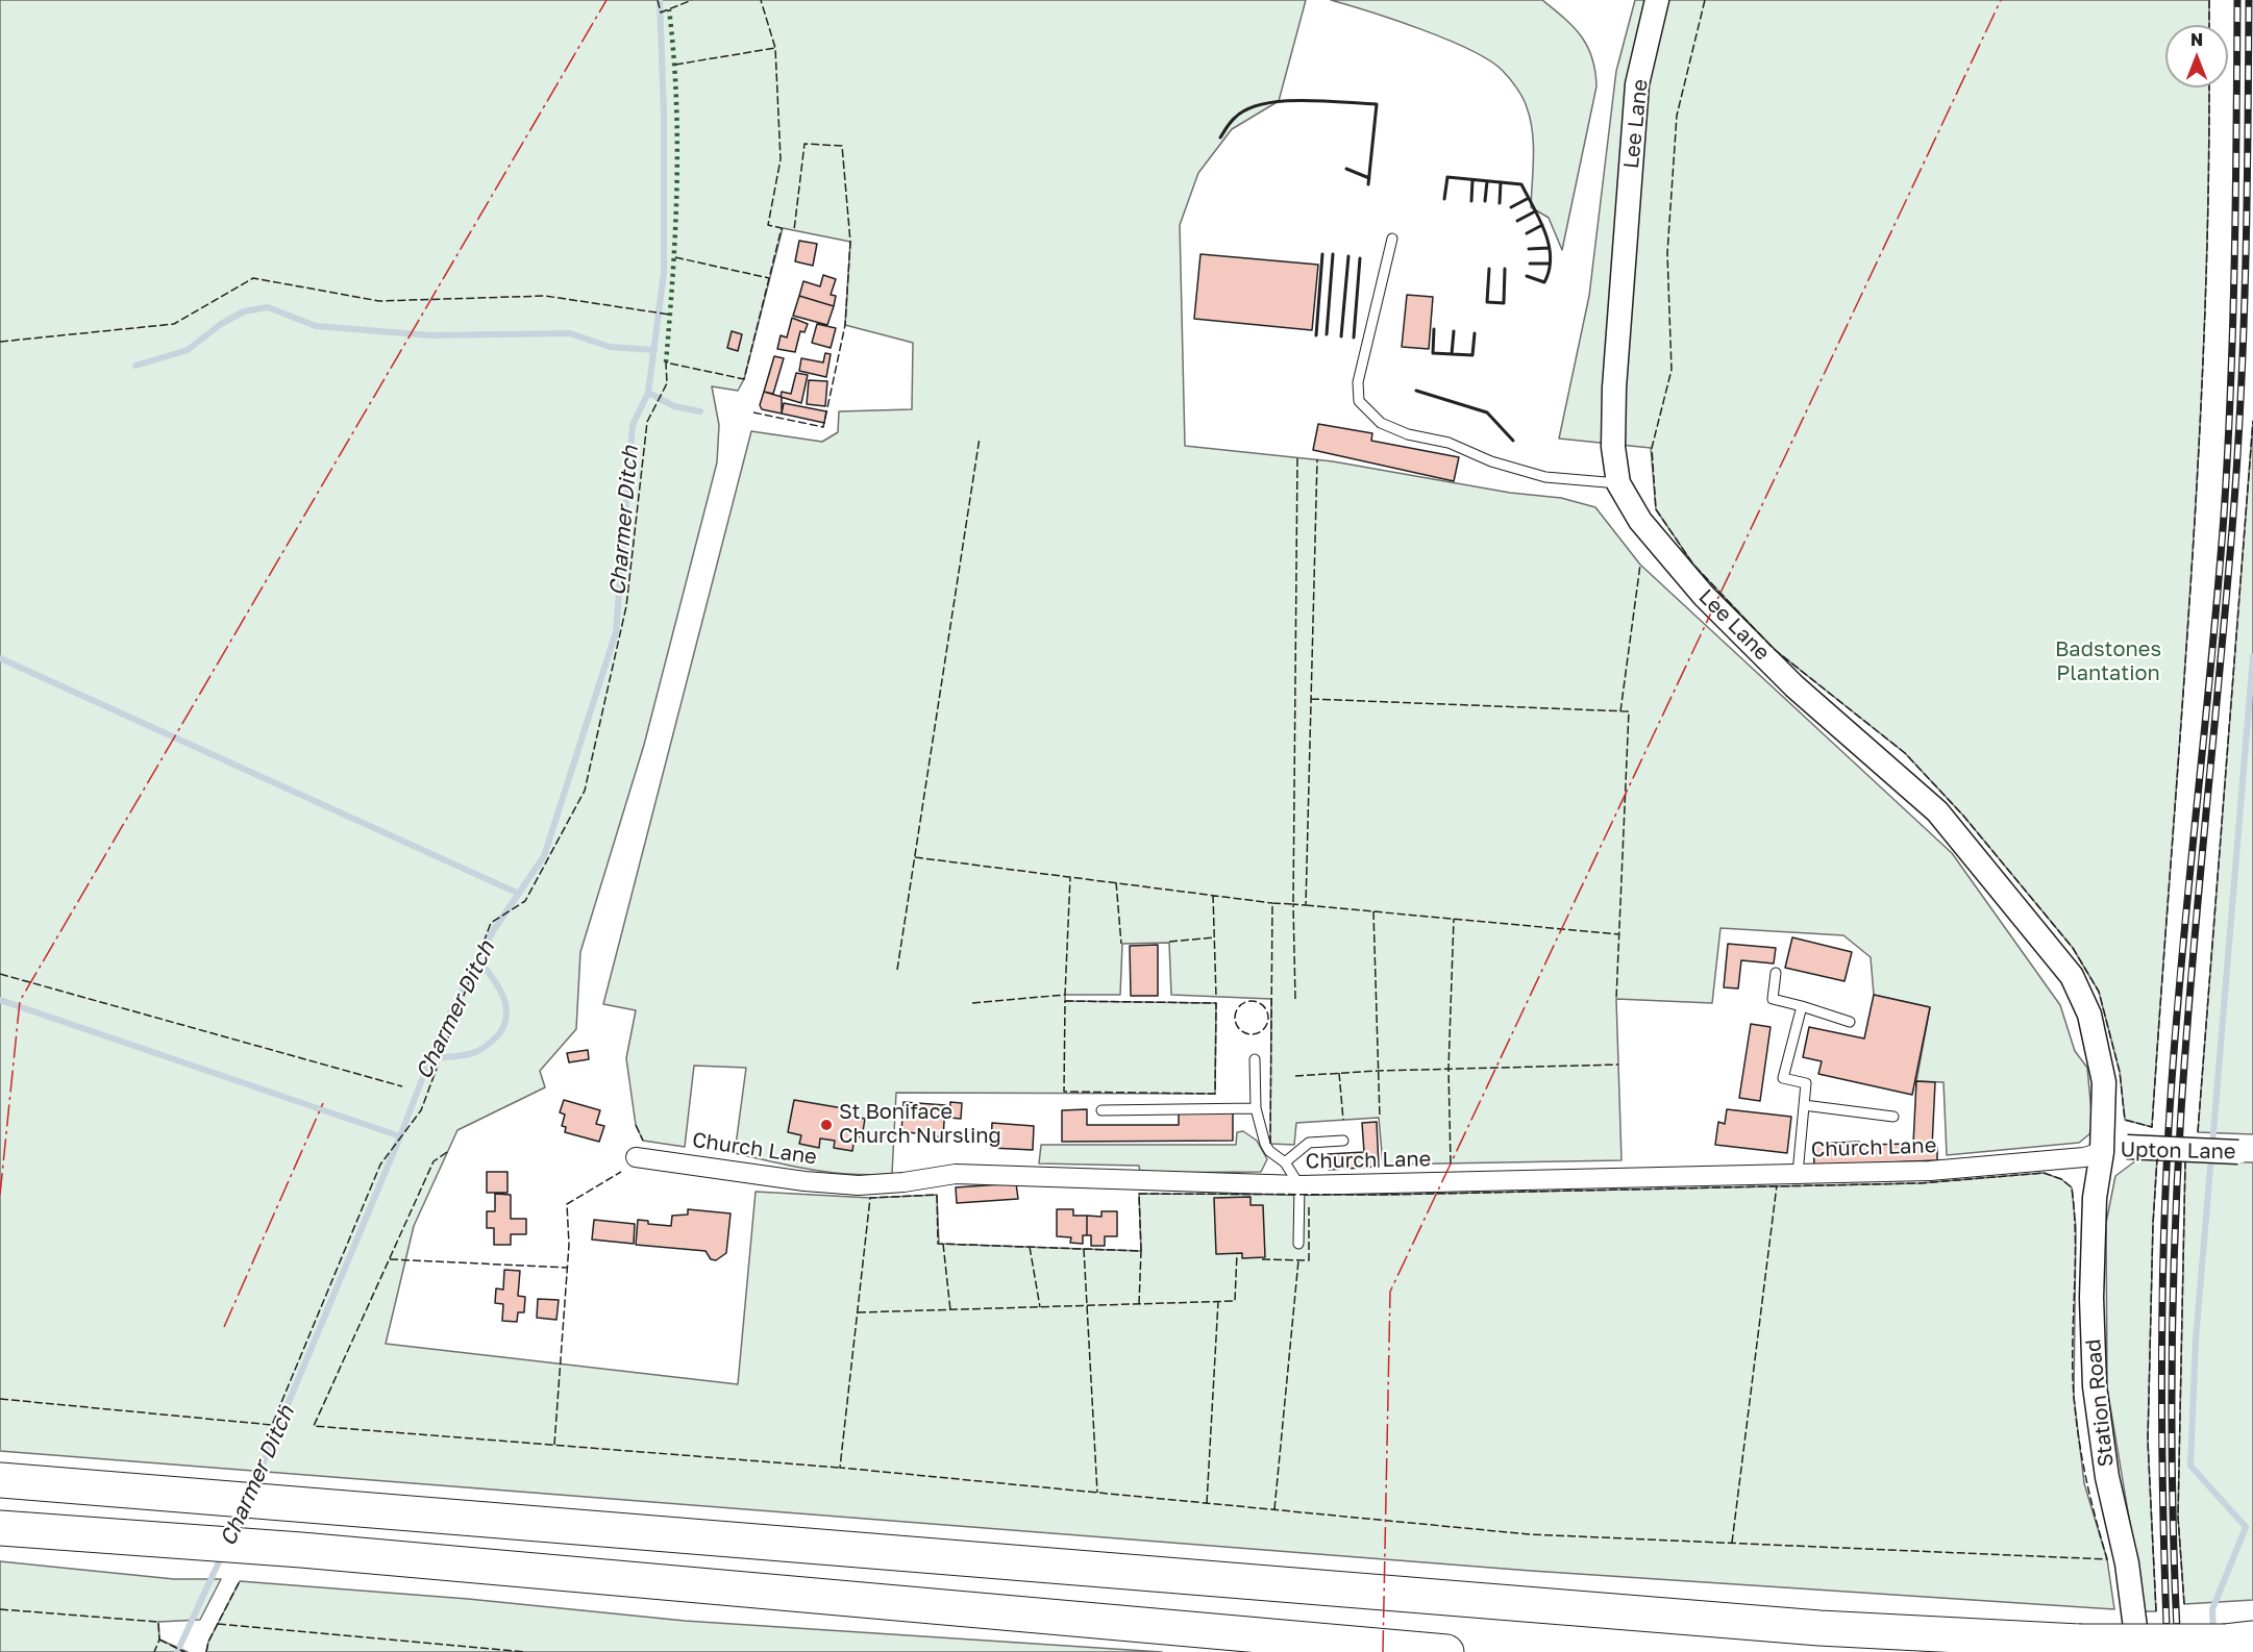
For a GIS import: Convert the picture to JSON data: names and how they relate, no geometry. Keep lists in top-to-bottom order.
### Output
{
  "streets": {
    "street": [
      "Lee Lane",
      "Church Lane",
      "Upton Lane",
      "Station Road"
    ]
  },
  "crossings": [
    ["Lee Lane", "Church Lane"],
    ["Lee Lane", "Upton Lane"],
    ["Lee Lane", "Station Road"],
    ["Church Lane", "Upton Lane"],
    ["Church Lane", "Station Road"],
    ["Upton Lane", "Station Road"]
  ],
  "water": ["Charmer Ditch"],
  "parks": ["Badstones Plantation"],
  "places": ["St Boniface Church Nursling"],
  "north": "top"
}
